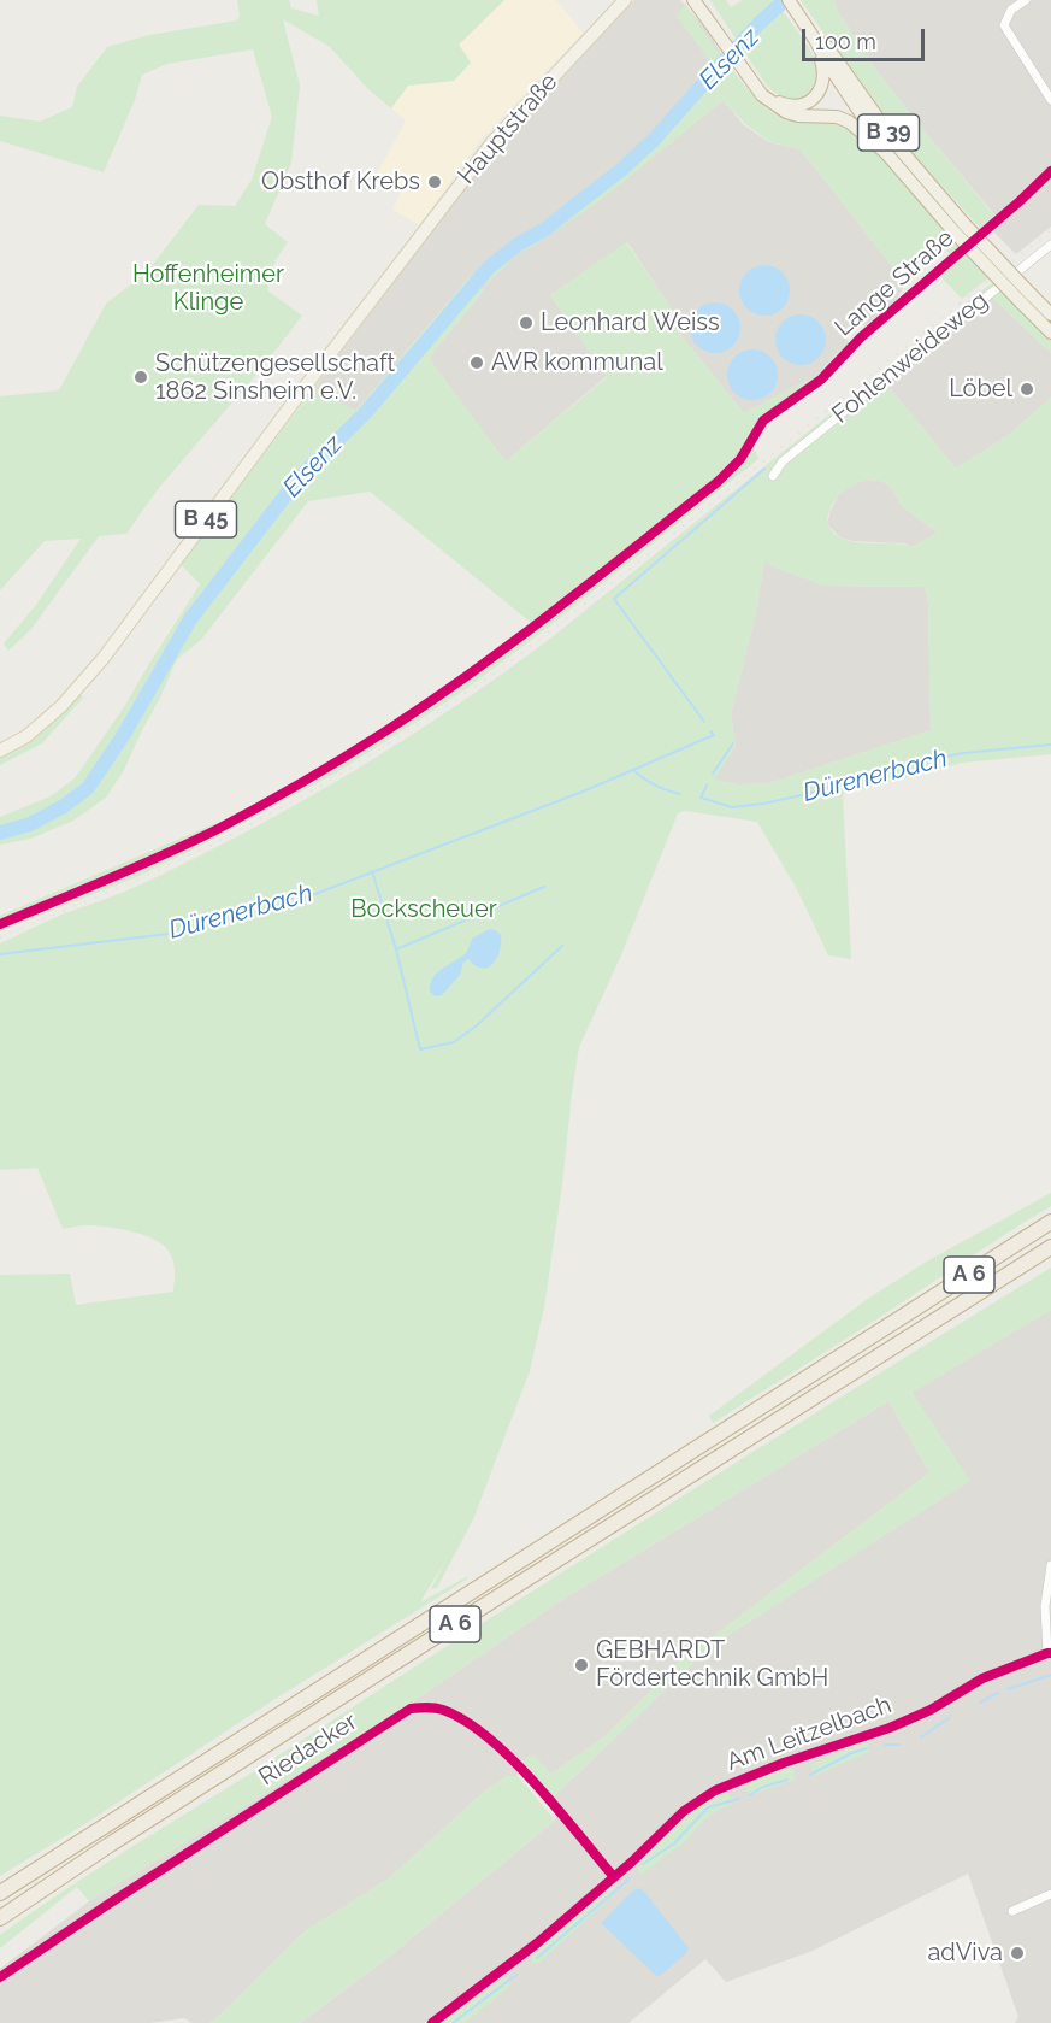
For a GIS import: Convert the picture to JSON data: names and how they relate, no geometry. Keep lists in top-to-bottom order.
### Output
{
  "streets": {
    "highway": ["B 39", "A 6"],
    "main road": ["Hauptstraße", "B 45"],
    "street": [
      "Lange Straße",
      "Fohlenweideweg",
      "Am Leitzelbach",
      "Riedacker"
    ]
  },
  "crossings": [
    ["Am Leitzelbach", "Riedacker"]
  ],
  "water": ["Elsenz", "Dürenerbach"],
  "parks": ["Hoffenheimer Klinge", "Bockscheuer"],
  "places": [
    "Obsthof Krebs",
    "Leonhard Weiss",
    "AVR kommunal",
    "Schützengesellschaft 1862 Sinsheim e.V.",
    "Löbel",
    "GEBHARDT Fördertechnik GmbH",
    "adViva"
  ],
  "scale_bar": "100 m"
}
